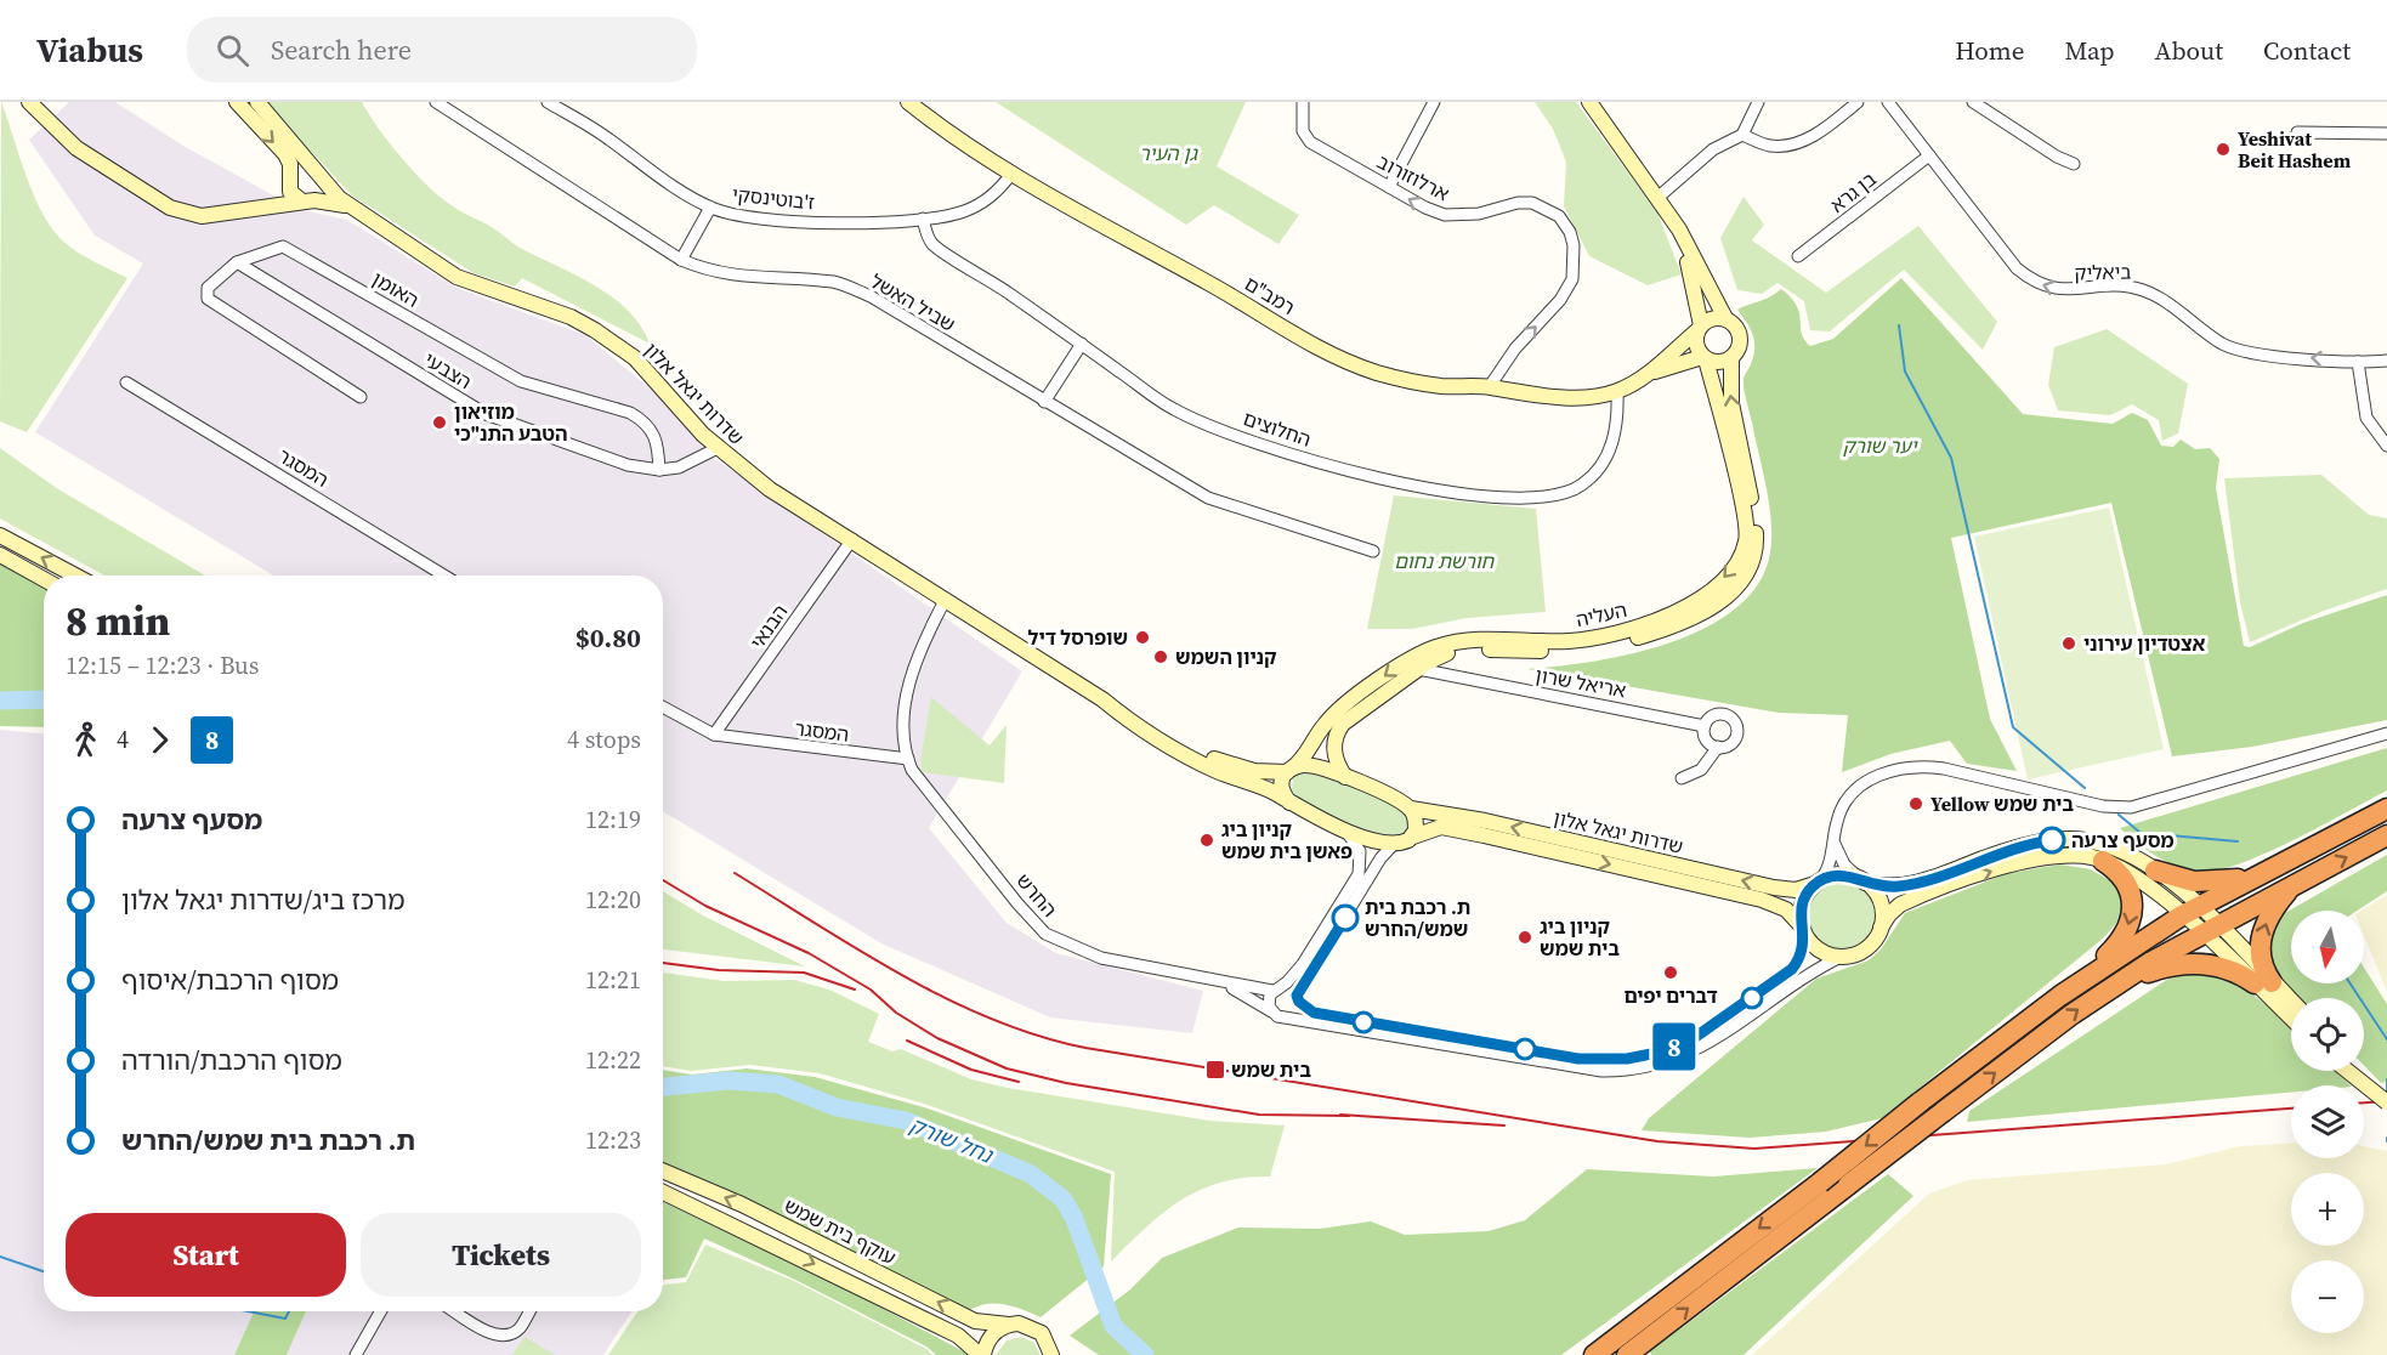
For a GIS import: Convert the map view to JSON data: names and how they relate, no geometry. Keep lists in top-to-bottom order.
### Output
{
  "streets": {
    "main road": [
      "רמב\"ם",
      "שדרות יגאל אלון",
      "העליה",
      "עוקף בית שמש"
    ],
    "street": [
      "ארלוזורוב",
      "בן גרא",
      "ז'בוטינסקי",
      "ביאליק",
      "האומן",
      "שביל האשל",
      "הצבעי",
      "החלוצים",
      "המסגר",
      "הבנאי",
      "אריאל שרון",
      "החרש"
    ]
  },
  "crossings": [
    ["ארלוזורוב", "רמב\"ם"],
    ["בן גרא", "ביאליק"],
    ["ז'בוטינסקי", "רמב\"ם"],
    ["ז'בוטינסקי", "החלוצים"],
    ["האומן", "הצבעי"],
    ["רמב\"ם", "החלוצים"],
    ["רמב\"ם", "העליה"],
    ["שדרות יגאל אלון", "העליה"],
    ["שדרות יגאל אלון", "הבנאי"],
    ["המסגר", "הבנאי"],
    ["המסגר", "החרש"],
    ["העליה", "אריאל שרון"]
  ],
  "one_way": ["ביאליק"],
  "water": ["נחל שורק"],
  "parks": ["גן העיר", "יער שורק", "חורשת נחום"],
  "places": {
    "other": [
      "Yeshivat Beit Hashem",
      "מוזיאון הטבע התנ\"כי",
      "שופרסל דיל",
      "אצטדיון עירוני",
      "קניון השמש",
      "Yellow בית שמש",
      "קניון ביג פאשן בית שמש",
      "מסעף צרעה",
      "ת. רכבת בית שמש/החרש",
      "קניון ביג בית שמש",
      "דברים יפים"
    ],
    "transit": ["בית שמש"]
  },
  "lines": ["bus line 8"],
  "north": "bottom",
  "page": {
    "header": "Viabus",
    "search": "Search here",
    "nav": [
      "Home",
      "Map",
      "About",
      "Contact"
    ],
    "on_map": "8",
    "heading": ["8 min", "12:15 – 12:23 · Bus", "$0.80"],
    "legs": ["4", "8", "4 stops"],
    "list": [
      {
        "name": "מסעף צרעה",
        "value": "12:19"
      },
      {
        "name": "מרכז ביג/שדרות יגאל אלון",
        "value": "12:20"
      },
      {
        "name": "מסוף הרכבת/איסוף",
        "value": "12:21"
      },
      {
        "name": "מסוף הרכבת/הורדה",
        "value": "12:22"
      },
      {
        "name": "ת. רכבת בית שמש/החרש",
        "value": "12:23"
      }
    ],
    "map_buttons": ["+", "−"],
    "buttons": ["Start", "Tickets"]
  }
}
